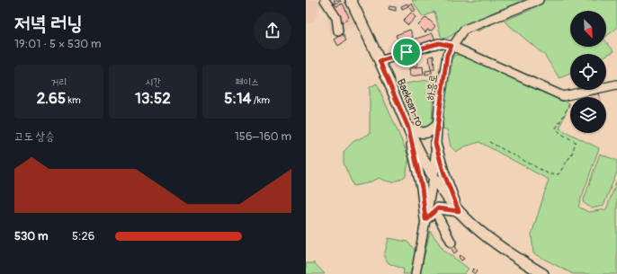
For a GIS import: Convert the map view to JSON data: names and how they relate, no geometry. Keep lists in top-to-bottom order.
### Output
{
  "streets": {
    "main road": ["Baeksan-ro"],
    "street": ["하흥로"]
  },
  "crossings": [
    ["하흥로", "Baeksan-ro"]
  ],
  "north": "bottom right",
  "page": {
    "heading": ["저녁 러닝", "19:01 · 5 × 530 m"],
    "stats": [
      ["거리", "2.65 km"],
      ["시간", "13:52"],
      ["페이스", "5:14 /km"]
    ],
    "chart": ["고도 상승", "156–160 m"],
    "list": [
      {
        "name": "530 m",
        "note": "5:26"
      }
    ]
  }
}
